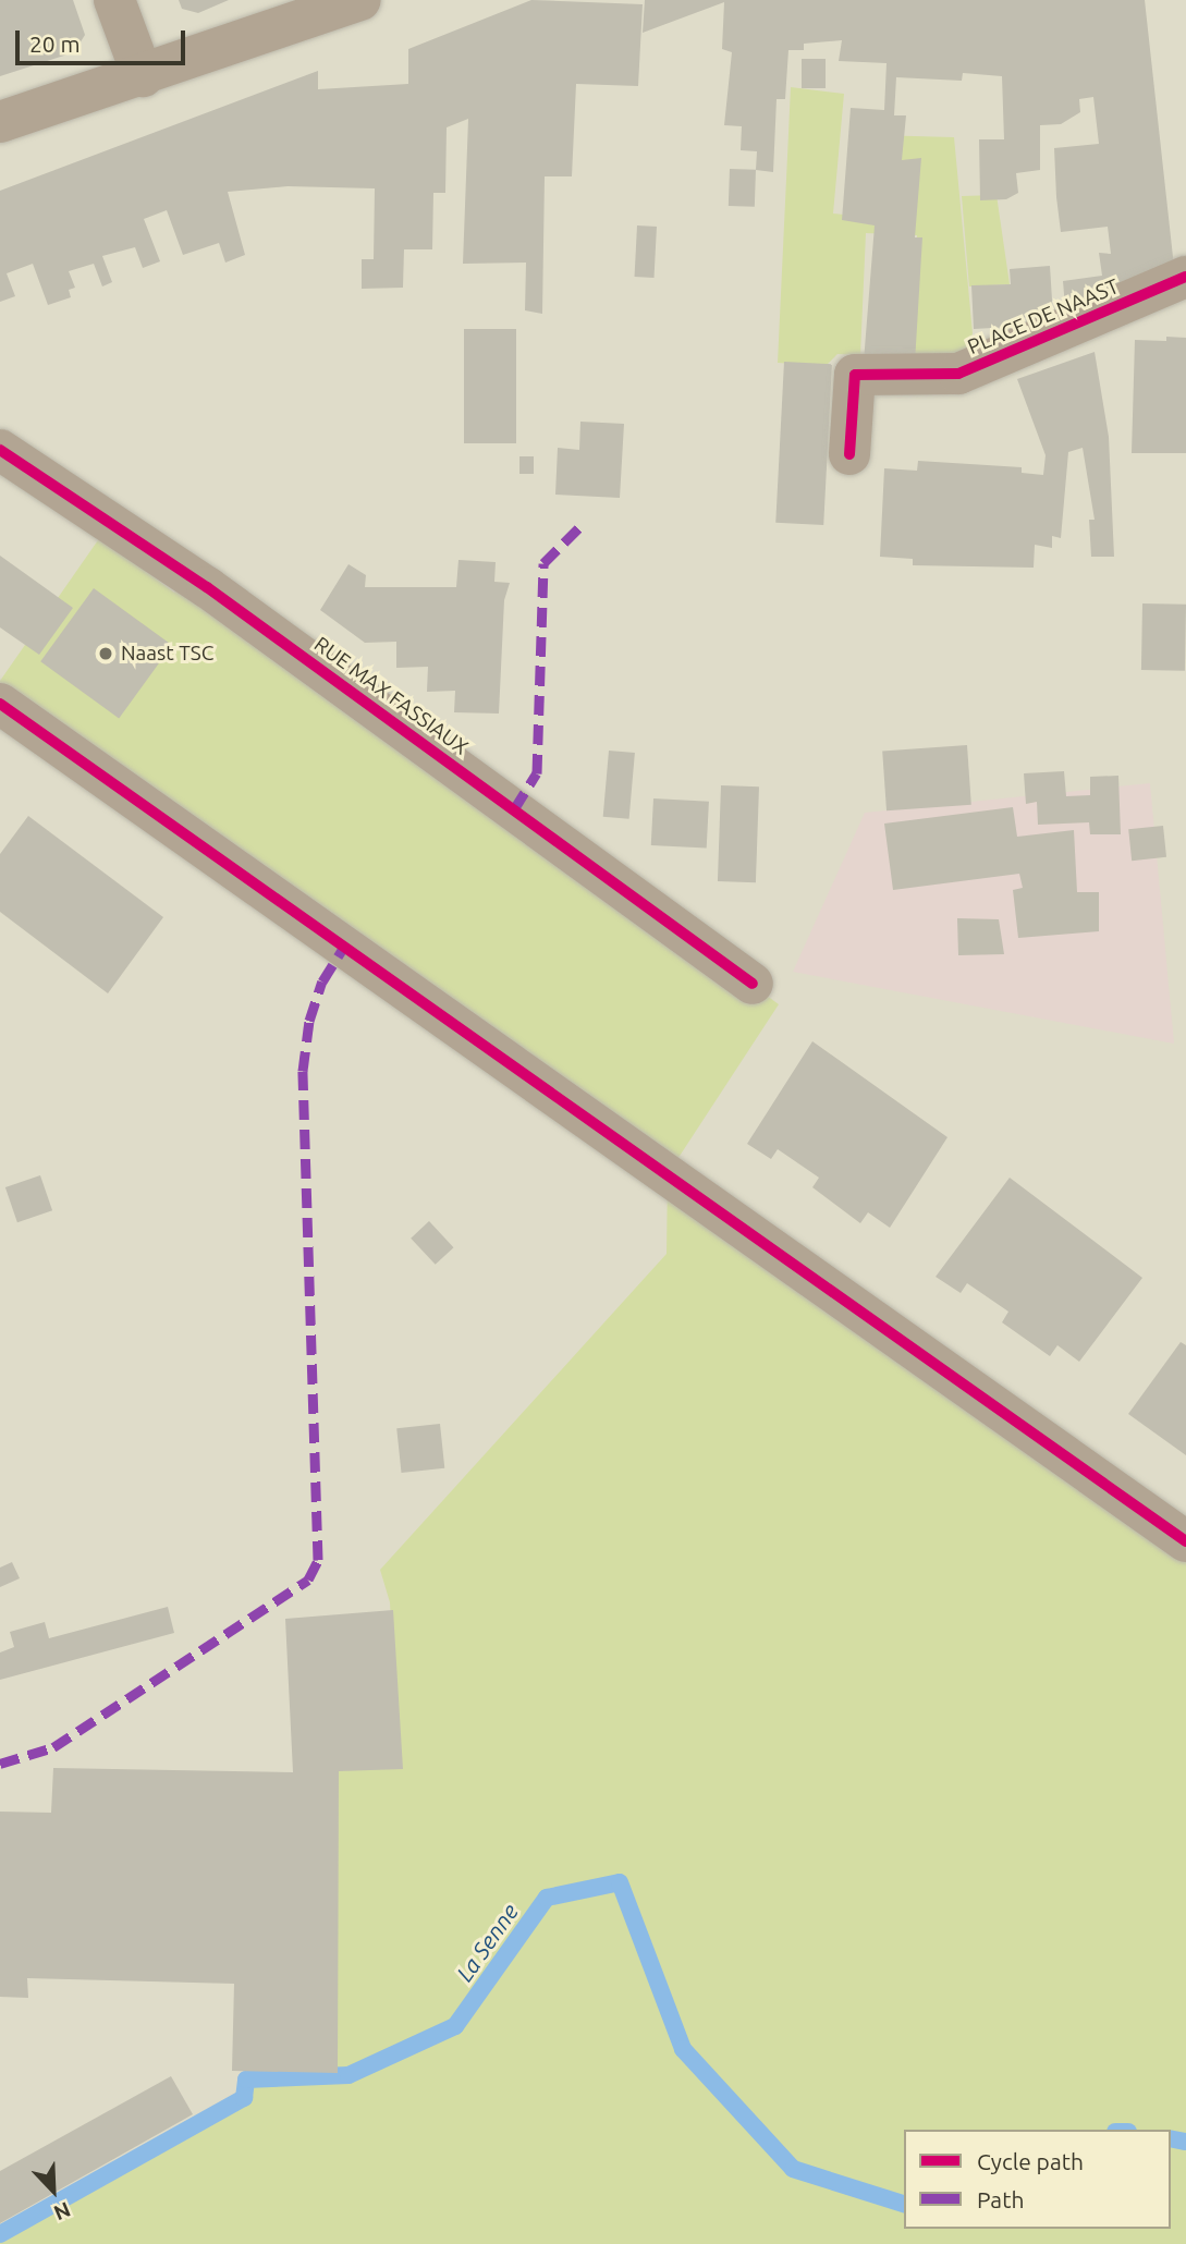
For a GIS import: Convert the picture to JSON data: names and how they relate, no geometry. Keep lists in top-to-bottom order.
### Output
{
  "streets": {
    "street": ["PLACE DE NAAST", "RUE MAX FASSIAUX"]
  },
  "water": ["La Senne"],
  "places": ["Naast TSC"],
  "legend": ["Cycle path", "Path"],
  "scale_bar": "20 m",
  "north": "bottom right"
}
